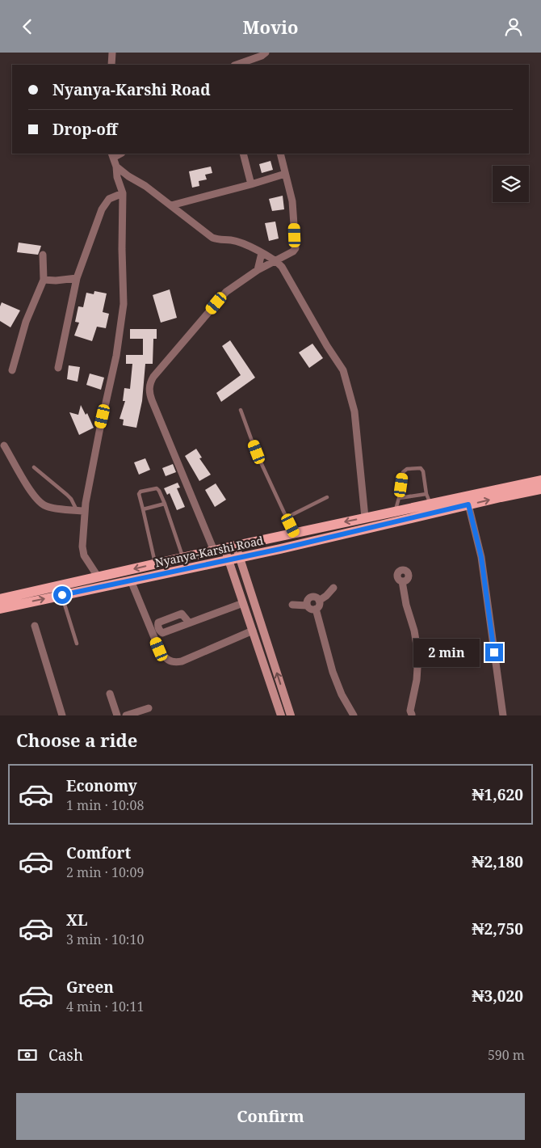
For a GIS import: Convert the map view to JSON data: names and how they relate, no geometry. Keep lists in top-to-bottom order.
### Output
{
  "streets": {
    "main road": ["Nyanya-Karshi Road"]
  },
  "page": {
    "header": "Movio",
    "banner": ["Nyanya-Karshi Road", "Drop-off"],
    "bubble": "2 min",
    "heading": "Choose a ride",
    "list": [
      {
        "name": "Economy",
        "note": "1 min · 10:08",
        "value": "₦1,620"
      },
      {
        "name": "Comfort",
        "note": "2 min · 10:09",
        "value": "₦2,180"
      },
      {
        "name": "XL",
        "note": "3 min · 10:10",
        "value": "₦2,750"
      },
      {
        "name": "Green",
        "note": "4 min · 10:11",
        "value": "₦3,020"
      }
    ],
    "pay": ["Cash", "590 m"],
    "buttons": "Confirm"
  }
}
